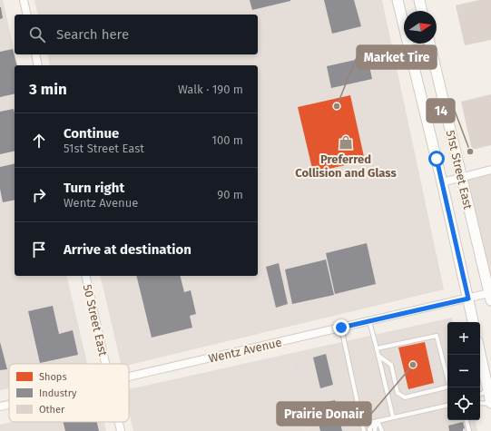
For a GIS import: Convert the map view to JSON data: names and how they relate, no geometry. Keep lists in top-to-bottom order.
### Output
{
  "streets": {
    "main road": ["51st Street East"],
    "street": ["50 Street East", "Wentz Avenue"]
  },
  "crossings": [
    ["51st Street East", "Wentz Avenue"]
  ],
  "places": {
    "other": ["Market Tire", "14", "Prairie Donair"],
    "shop": ["Preferred Collision and Glass"]
  },
  "legend": ["Shops", "Industry", "Other"],
  "north": "right",
  "page": {
    "search": "Search here",
    "heading": ["3 min", "Walk · 190 m"],
    "list": [
      ["Continue", "51st Street East", "100 m"],
      ["Turn right", "Wentz Avenue", "90 m"],
      "Arrive at destination"
    ],
    "map_buttons": ["+", "−"]
  }
}
